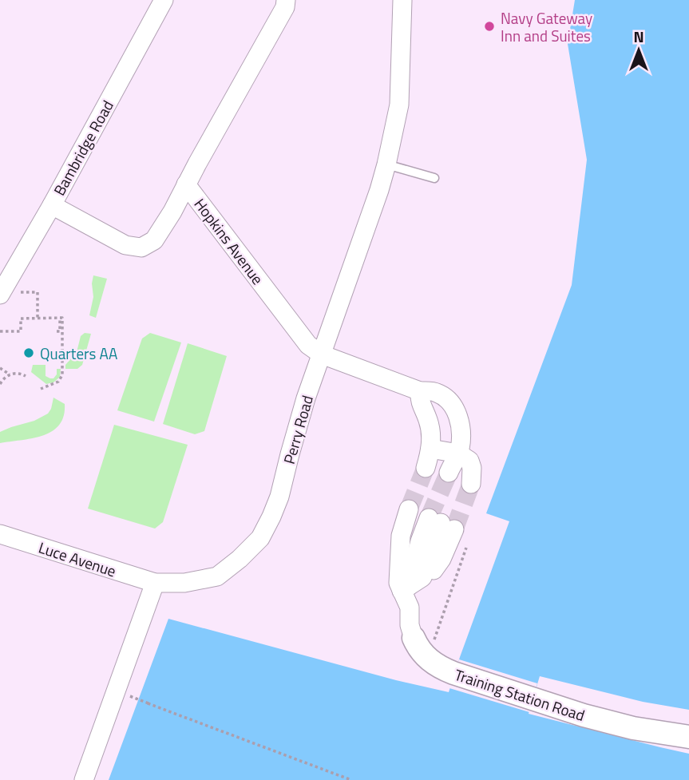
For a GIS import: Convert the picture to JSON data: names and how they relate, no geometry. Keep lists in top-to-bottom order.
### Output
{
  "streets": {
    "street": [
      "Bambridge Road",
      "Hopkins Avenue",
      "Perry Road",
      "Luce Avenue",
      "Training Station Road"
    ]
  },
  "crossings": [
    ["Hopkins Avenue", "Perry Road"],
    ["Perry Road", "Luce Avenue"]
  ],
  "places": ["Navy Gateway Inn and Suites", "Quarters AA"],
  "north": "top"
}
